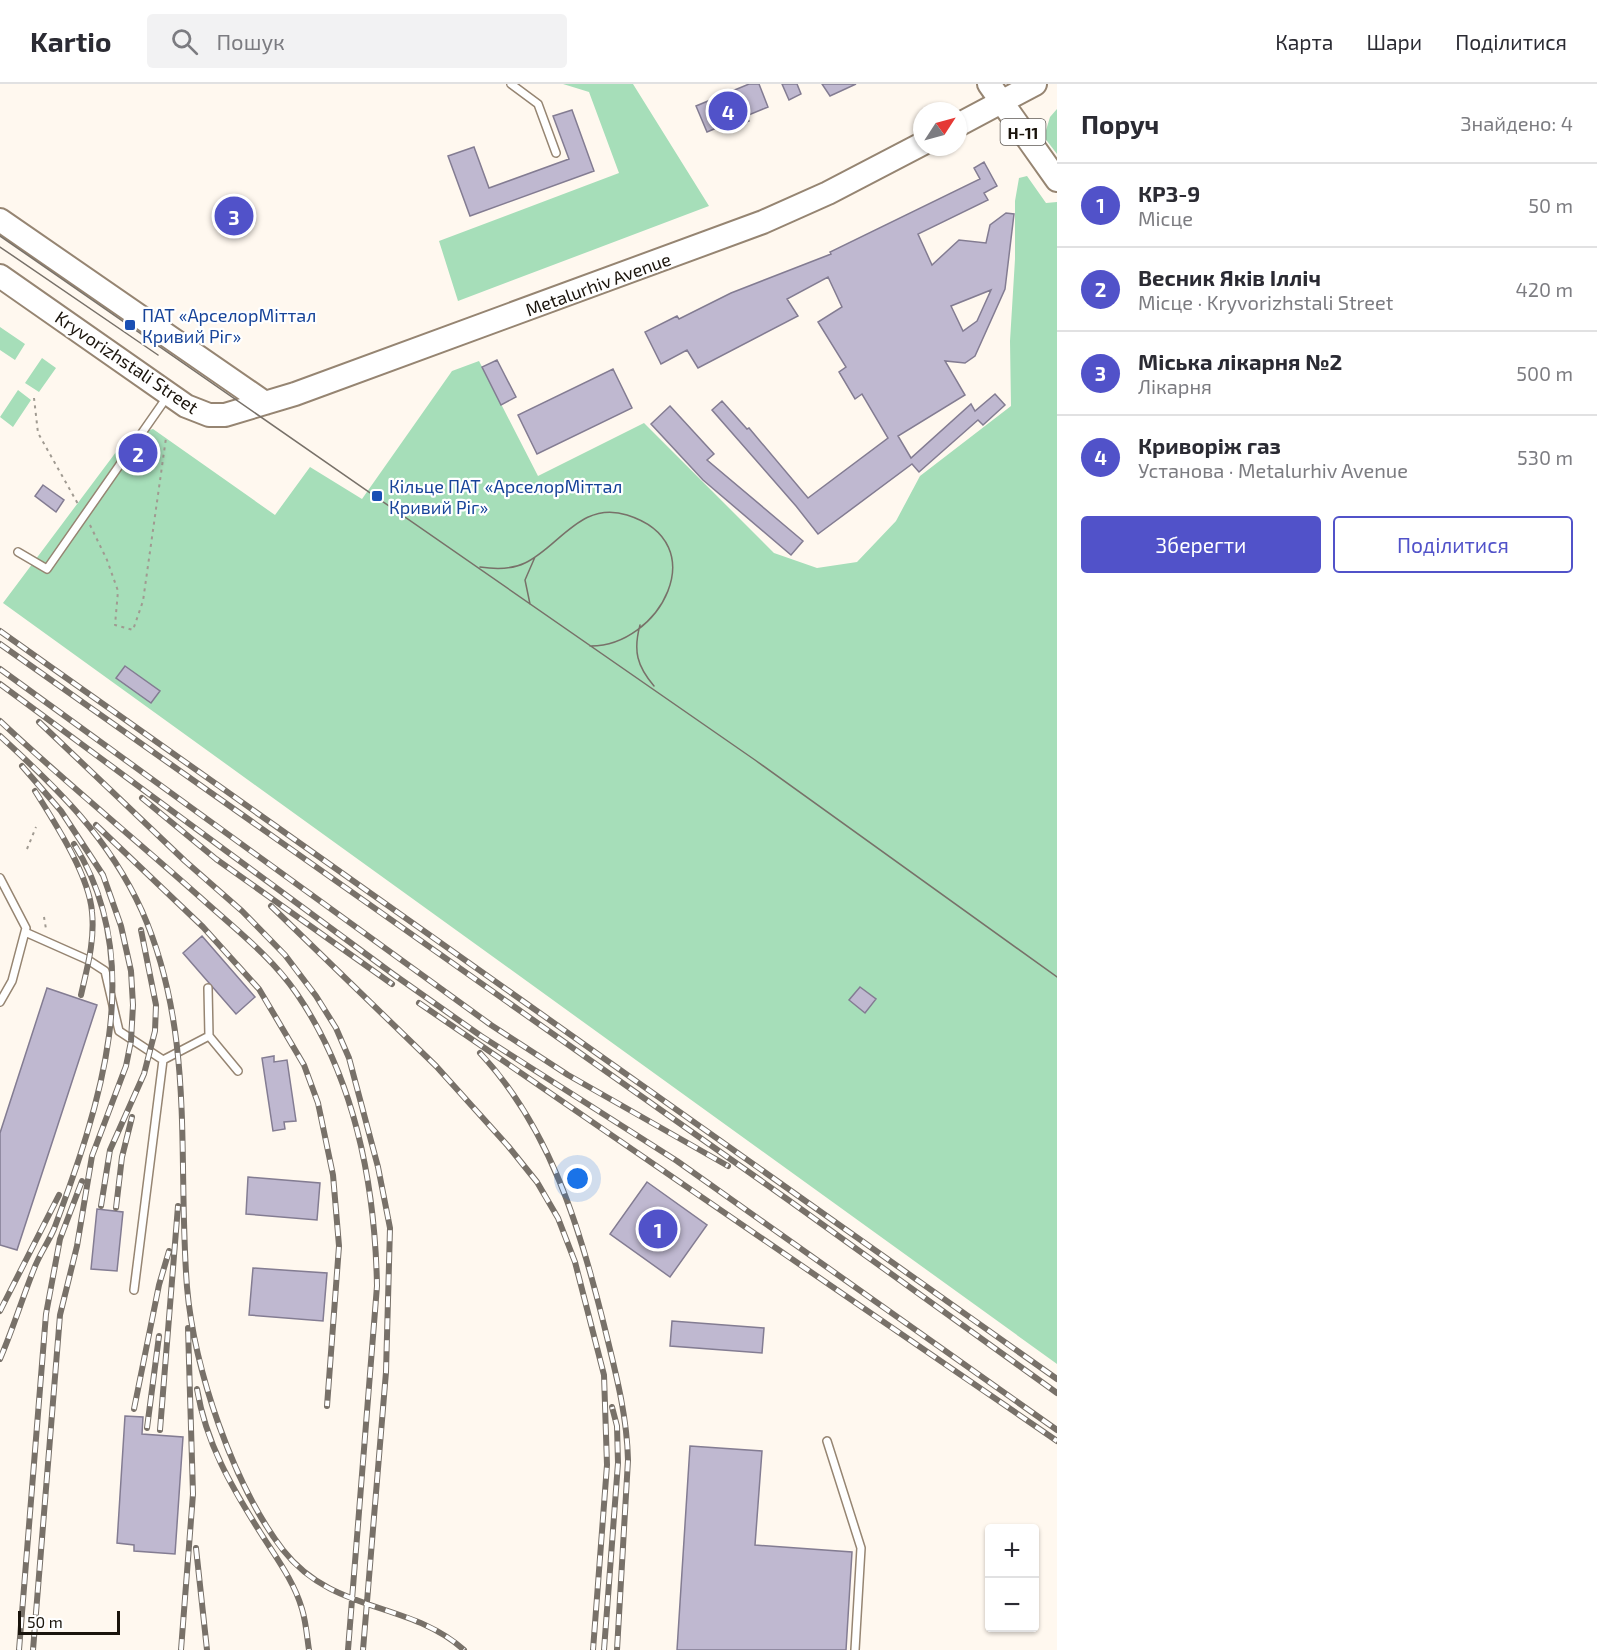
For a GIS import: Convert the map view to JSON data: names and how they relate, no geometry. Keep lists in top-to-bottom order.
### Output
{
  "streets": {
    "main road": ["Н-11", "Metalurhiv Avenue", "Kryvorizhstali Street"]
  },
  "crossings": [
    ["Metalurhiv Avenue", "Kryvorizhstali Street"]
  ],
  "places": {
    "transit": ["ПАТ «АрселорМіттал Кривий Ріг»", "Кільце ПАТ «АрселорМіттал Кривий Ріг»"]
  },
  "scale_bar": "50 m",
  "north": "top right",
  "page": {
    "header": "Kartio",
    "search": "Пошук",
    "nav": ["Карта", "Шари", "Поділитися"],
    "heading": ["Поруч", "Знайдено: 4"],
    "pins": [
      "4",
      "3",
      "2",
      "1"
    ],
    "list": [
      {
        "mark": "1",
        "name": "КРЗ-9",
        "note": "Місце",
        "value": "50 m"
      },
      {
        "mark": "2",
        "name": "Весник Яків Ілліч",
        "note": "Місце · Kryvorizhstali Street",
        "value": "420 m"
      },
      {
        "mark": "3",
        "name": "Міська лікарня №2",
        "note": "Лікарня",
        "value": "500 m"
      },
      {
        "mark": "4",
        "name": "Криворіж газ",
        "note": "Установа · Metalurhiv Avenue",
        "value": "530 m"
      }
    ],
    "buttons": ["Зберегти", "Поділитися"],
    "map_buttons": ["+", "−"],
    "scale": "50 m"
  }
}
